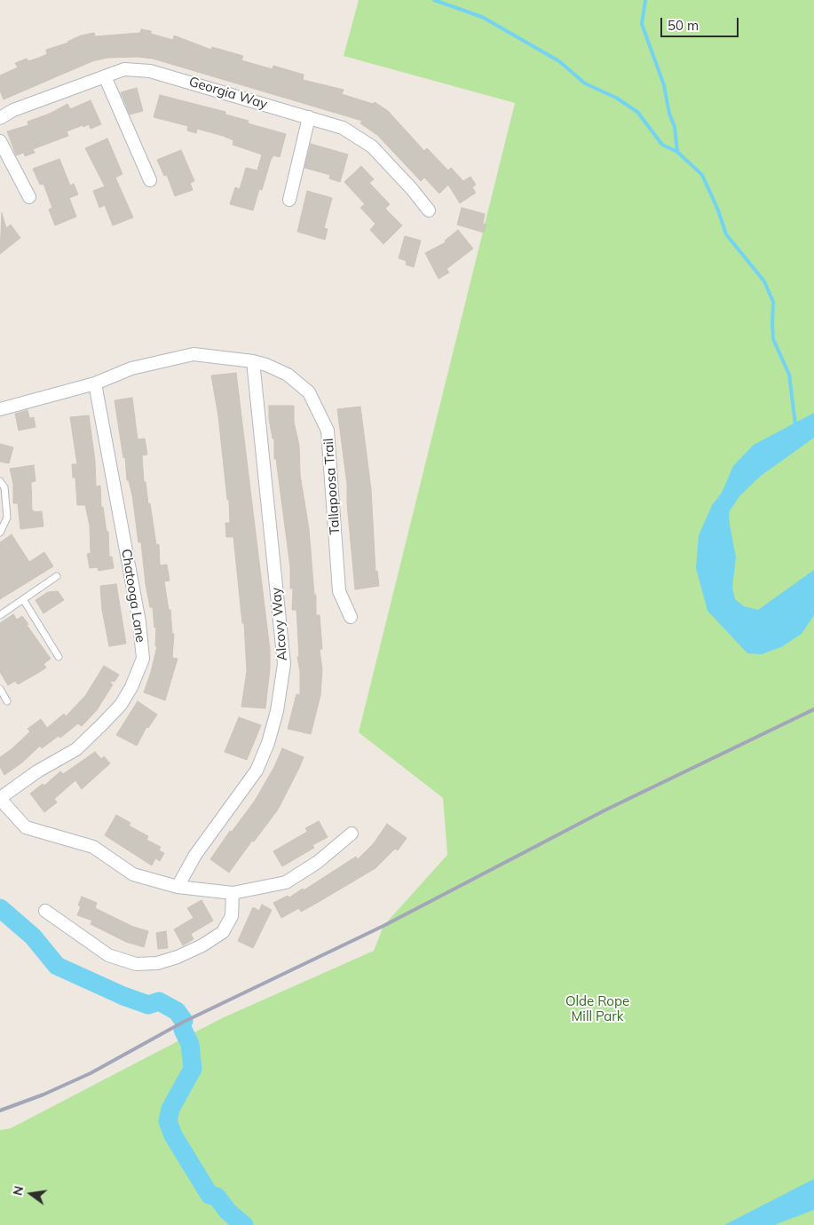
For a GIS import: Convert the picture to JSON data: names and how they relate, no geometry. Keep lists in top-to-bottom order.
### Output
{
  "streets": {
    "street": [
      "Georgia Way",
      "Tallapoosa Trail",
      "Chatooga Lane",
      "Alcovy Way"
    ]
  },
  "crossings": [
    ["Tallapoosa Trail", "Chatooga Lane"],
    ["Tallapoosa Trail", "Alcovy Way"]
  ],
  "parks": ["Olde Rope Mill Park"],
  "scale_bar": "50 m",
  "north": "left"
}
